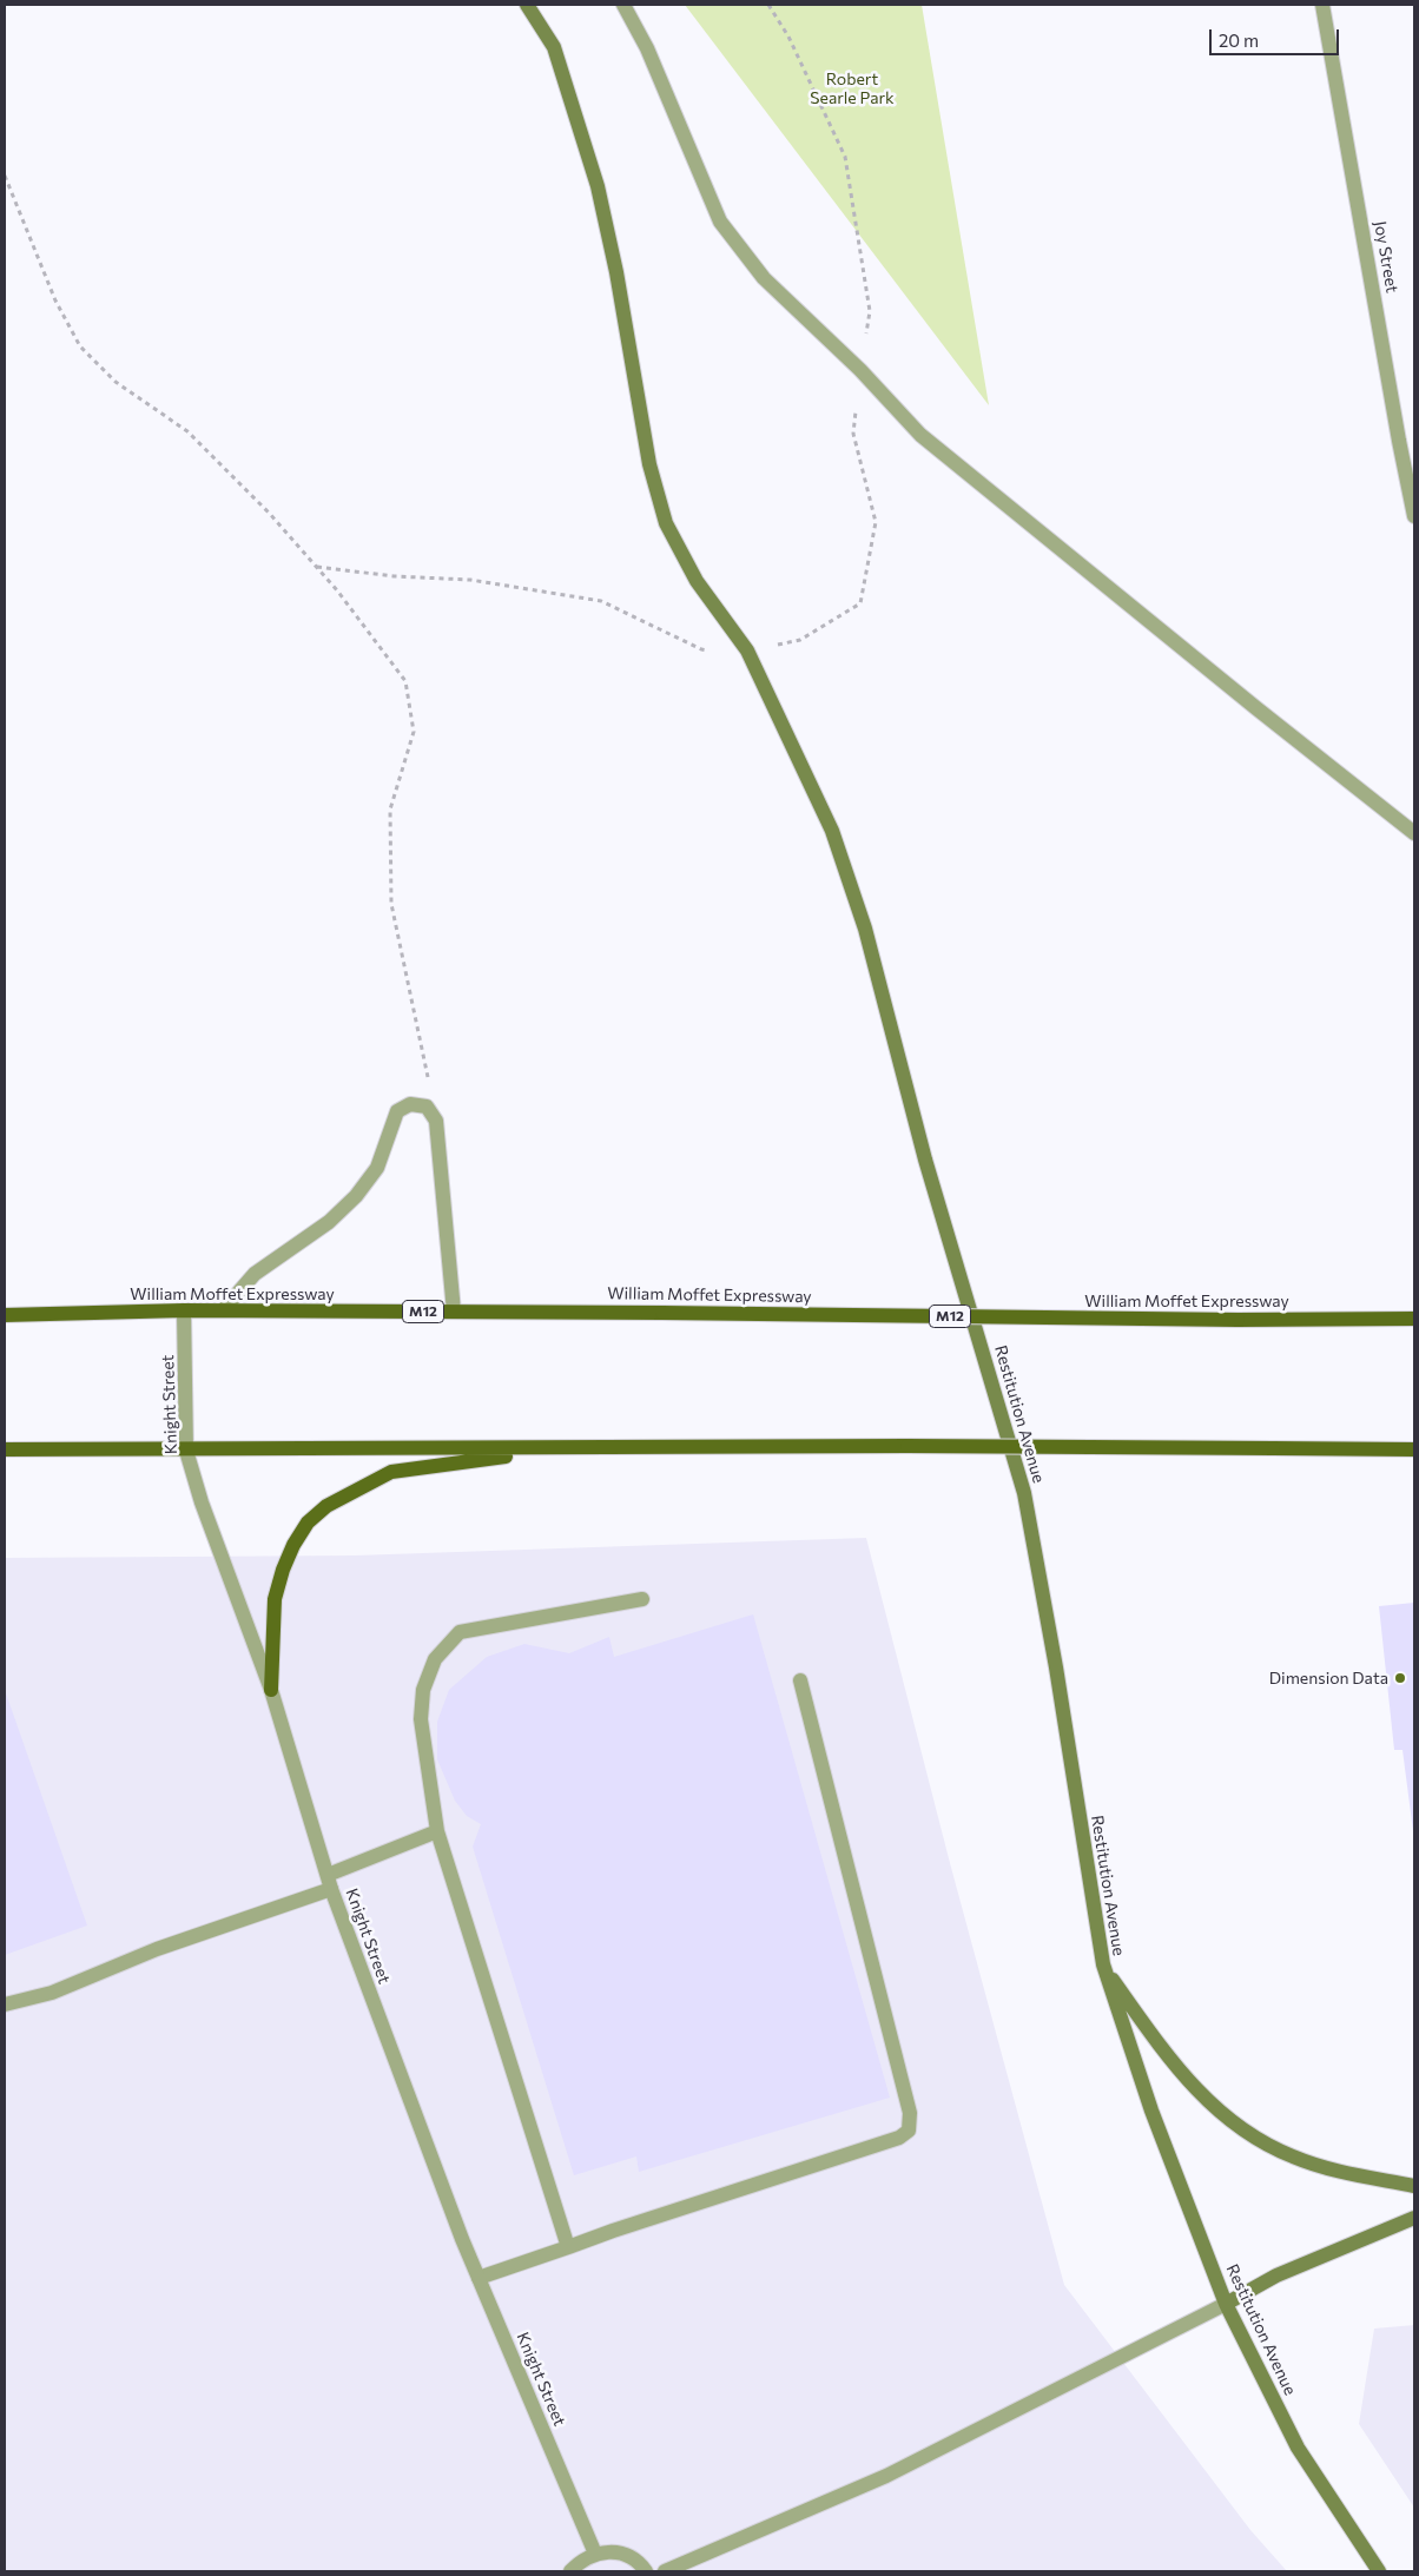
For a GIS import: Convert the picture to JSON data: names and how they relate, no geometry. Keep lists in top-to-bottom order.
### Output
{
  "streets": {
    "main road": ["William Moffet Expressway", "M12"],
    "street": ["Joy Street", "Knight Street", "Restitution Avenue"]
  },
  "crossings": [
    ["William Moffet Expressway", "Knight Street"]
  ],
  "parks": ["Robert Searle Park"],
  "places": ["Dimension Data"],
  "scale_bar": "20 m"
}
